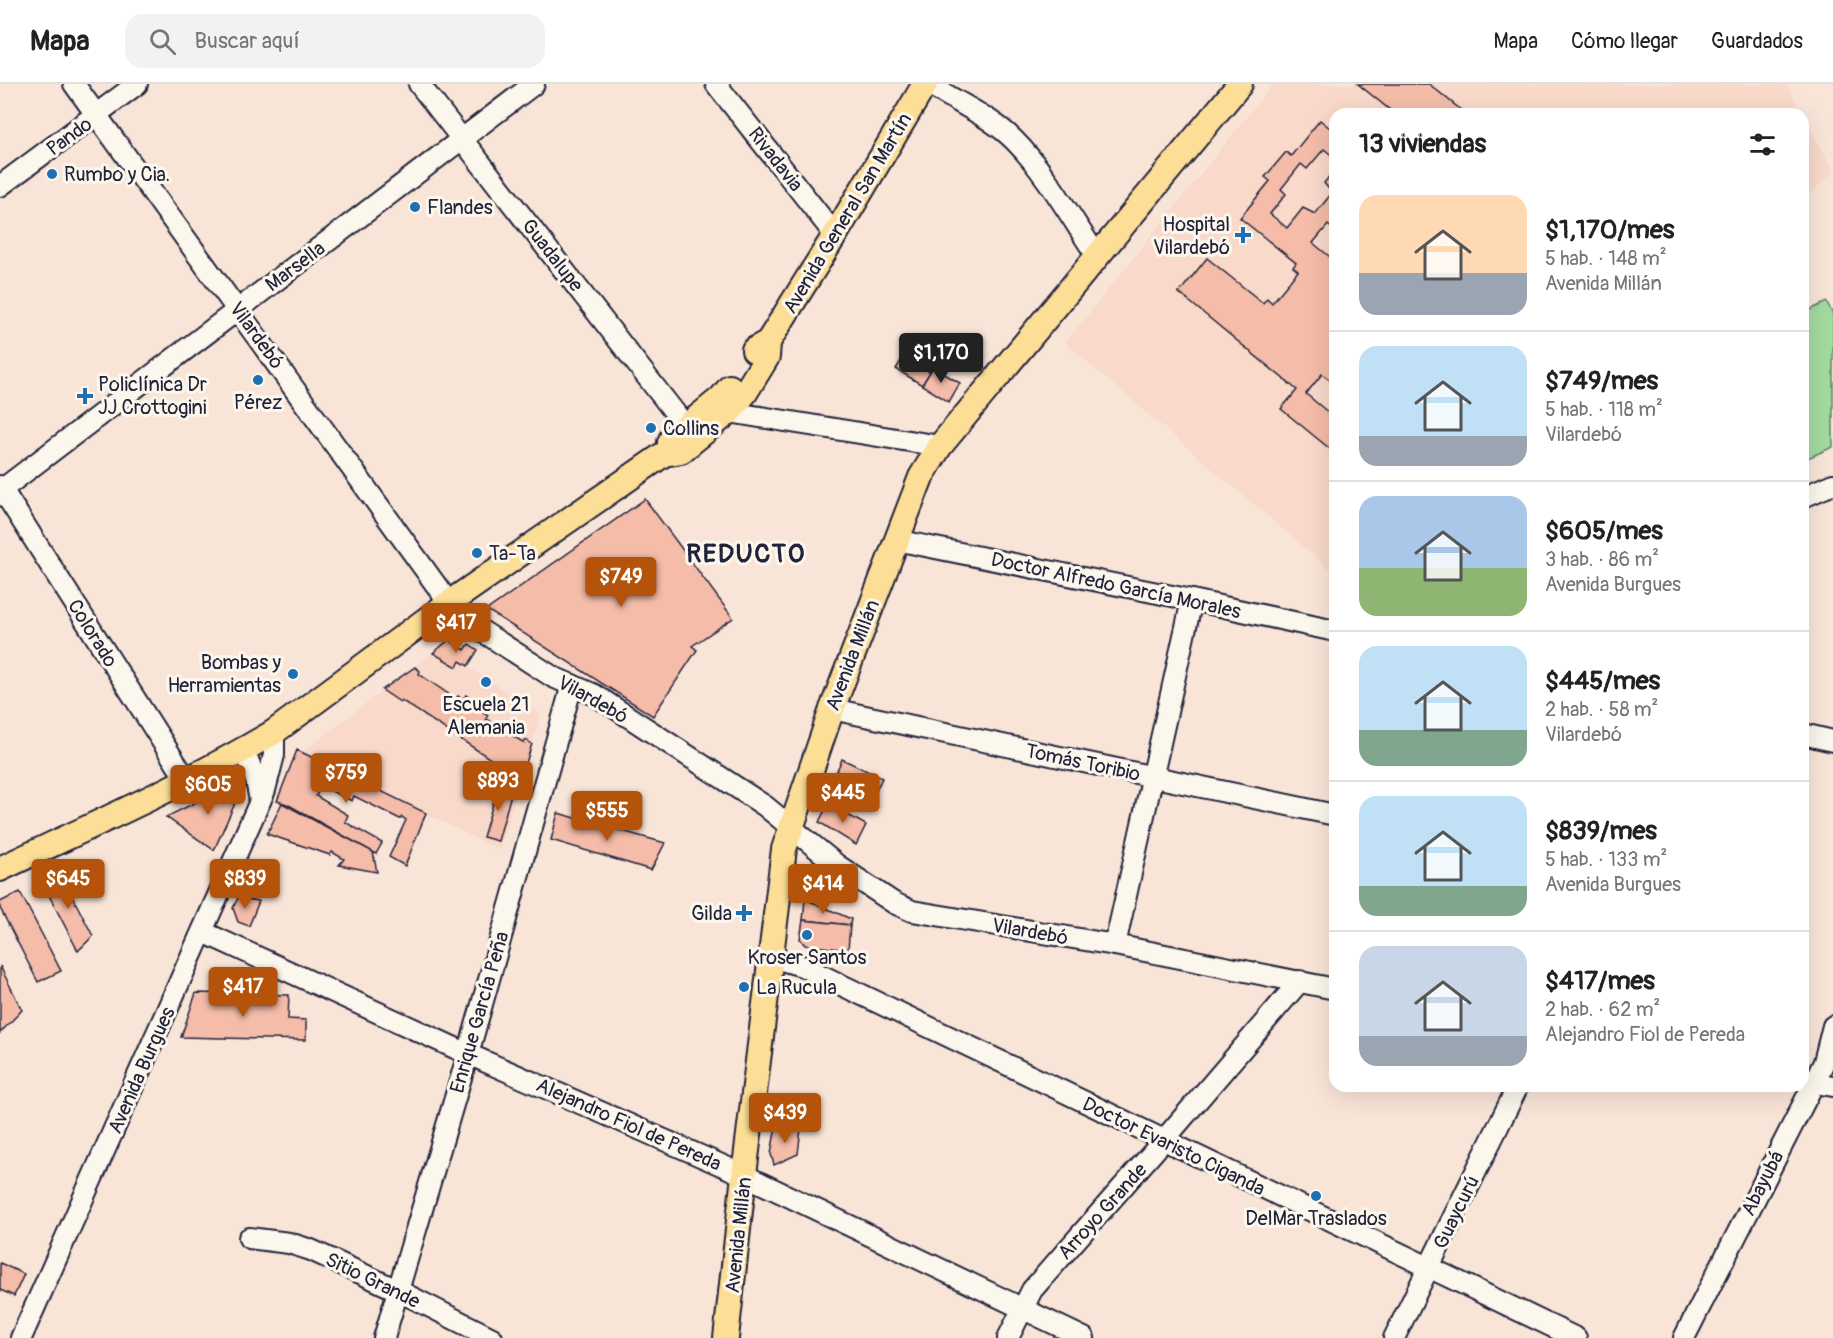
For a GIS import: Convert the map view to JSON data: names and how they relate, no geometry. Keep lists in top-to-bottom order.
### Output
{
  "streets": {
    "main road": ["Avenida General San Martín", "Avenida Millán"],
    "street": [
      "Pando",
      "Rivadavia",
      "Guadalupe",
      "Marsella",
      "Vilardebó",
      "Doctor Alfredo García Morales",
      "Colorado",
      "Tomás Toribio",
      "Enrique García Peña",
      "Avenida Burgues",
      "Alejandro Fiol de Pereda",
      "Doctor Evaristo Ciganda",
      "Abayubá",
      "Arroyo Grande",
      "Guaycurú",
      "Sitio Grande"
    ]
  },
  "crossings": [
    ["Pando", "Vilardebó"],
    ["Rivadavia", "Avenida General San Martín"],
    ["Avenida General San Martín", "Guadalupe"],
    ["Avenida General San Martín", "Vilardebó"],
    ["Avenida General San Martín", "Colorado"],
    ["Avenida General San Martín", "Avenida Burgues"],
    ["Guadalupe", "Marsella"],
    ["Marsella", "Vilardebó"],
    ["Marsella", "Colorado"],
    ["Vilardebó", "Avenida Millán"],
    ["Vilardebó", "Enrique García Peña"],
    ["Vilardebó", "Arroyo Grande"],
    ["Doctor Alfredo García Morales", "Avenida Millán"],
    ["Avenida Millán", "Tomás Toribio"],
    ["Avenida Millán", "Alejandro Fiol de Pereda"],
    ["Avenida Millán", "Doctor Evaristo Ciganda"],
    ["Enrique García Peña", "Alejandro Fiol de Pereda"],
    ["Enrique García Peña", "Sitio Grande"],
    ["Avenida Burgues", "Alejandro Fiol de Pereda"],
    ["Alejandro Fiol de Pereda", "Arroyo Grande"],
    ["Doctor Evaristo Ciganda", "Arroyo Grande"],
    ["Doctor Evaristo Ciganda", "Guaycurú"]
  ],
  "districts": ["REDUCTO"],
  "places": {
    "other": [
      "Rumbo y Cia.",
      "Flandes",
      "Pérez",
      "Collins",
      "Ta-Ta",
      "Bombas y Herramientas",
      "Escuela 21 Alemania",
      "Kroser Santos",
      "La Rucula",
      "DelMar Traslados"
    ],
    "health": ["Hospital Vilardebó", "Policlínica Dr JJ Crottogini", "Gilda"]
  },
  "page": {
    "header": "Mapa",
    "search": "Buscar aquí",
    "nav": ["Mapa", "Cómo llegar", "Guardados"],
    "heading": "13 viviendas",
    "list": [
      {
        "name": "$1,170/mes",
        "note": "5 hab. · 148 m² · Avenida Millán"
      },
      {
        "name": "$749/mes",
        "note": "5 hab. · 118 m² · Vilardebó"
      },
      {
        "name": "$605/mes",
        "note": "3 hab. · 86 m² · Avenida Burgues"
      },
      {
        "name": "$445/mes",
        "note": "2 hab. · 58 m² · Vilardebó"
      },
      {
        "name": "$839/mes",
        "note": "5 hab. · 133 m² · Avenida Burgues"
      },
      {
        "name": "$417/mes",
        "note": "2 hab. · 62 m² · Alejandro Fiol de Pereda"
      }
    ],
    "price": [
      "$1,170",
      "$749",
      "$417",
      "$759",
      "$893",
      "$605",
      "$445",
      "$555",
      "$645",
      "$839",
      "$414",
      "$417",
      "$439"
    ]
  }
}
